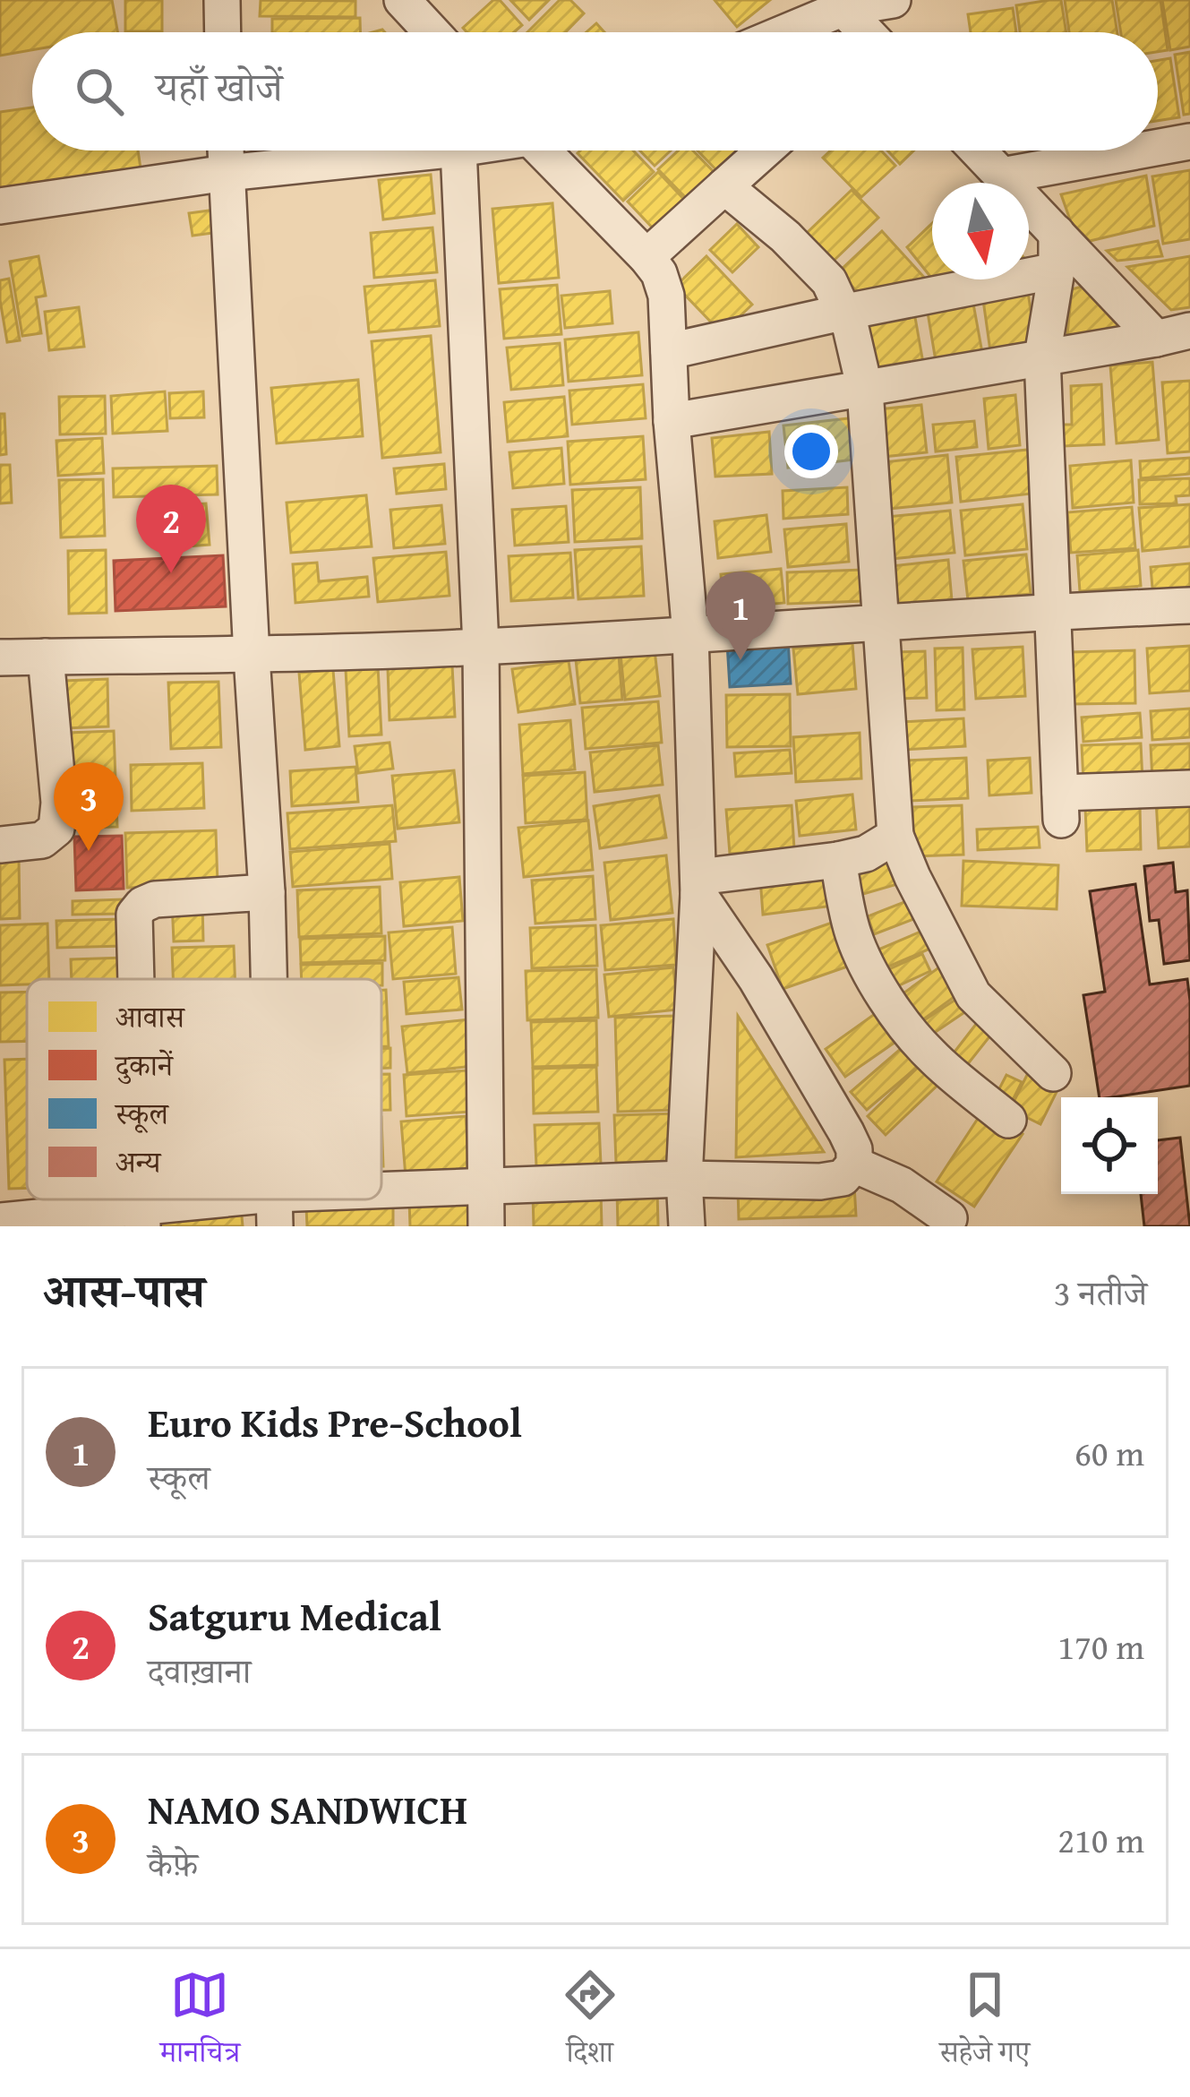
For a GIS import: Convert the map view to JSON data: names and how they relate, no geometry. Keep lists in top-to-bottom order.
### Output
{
  "legend": [
    "आवास",
    "दुकानें",
    "स्कूल",
    "अन्य"
  ],
  "north": "bottom",
  "page": {
    "search": "यहाँ खोजें",
    "pins": ["2", "1", "3"],
    "heading": ["आस-पास", "3 नतीजे"],
    "list": [
      {
        "mark": "1",
        "name": "Euro Kids Pre-School",
        "note": "स्कूल",
        "value": "60 m"
      },
      {
        "mark": "2",
        "name": "Satguru Medical",
        "note": "दवाख़ाना",
        "value": "170 m"
      },
      {
        "mark": "3",
        "name": "NAMO SANDWICH",
        "note": "कैफ़े",
        "value": "210 m"
      }
    ],
    "nav": ["मानचित्र", "दिशा", "सहेजे गए"]
  }
}
